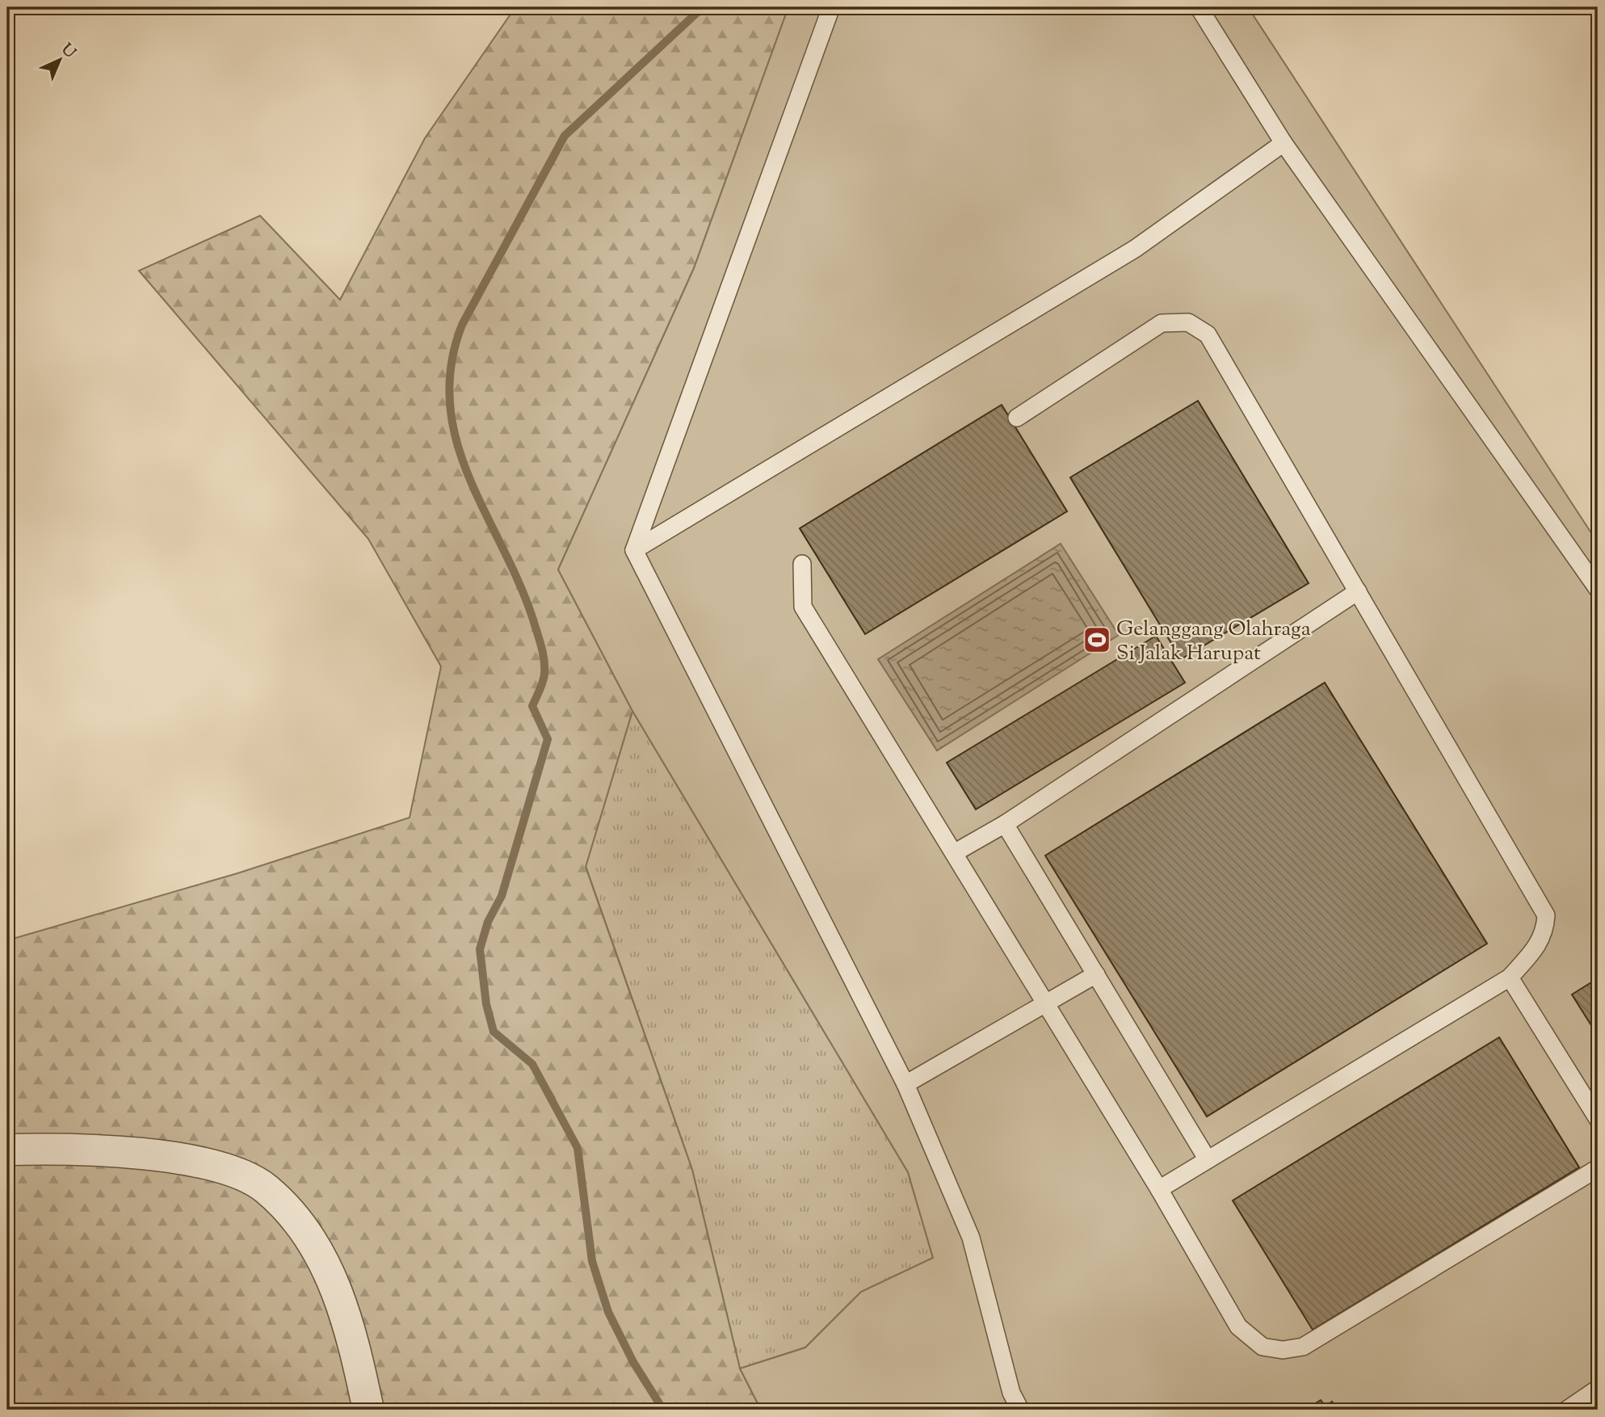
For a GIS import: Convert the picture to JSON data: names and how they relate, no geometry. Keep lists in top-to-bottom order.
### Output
{
  "places": {
    "sports": ["Gelanggang Olahraga Si Jalak Harupat"]
  },
  "north": "top right"
}
